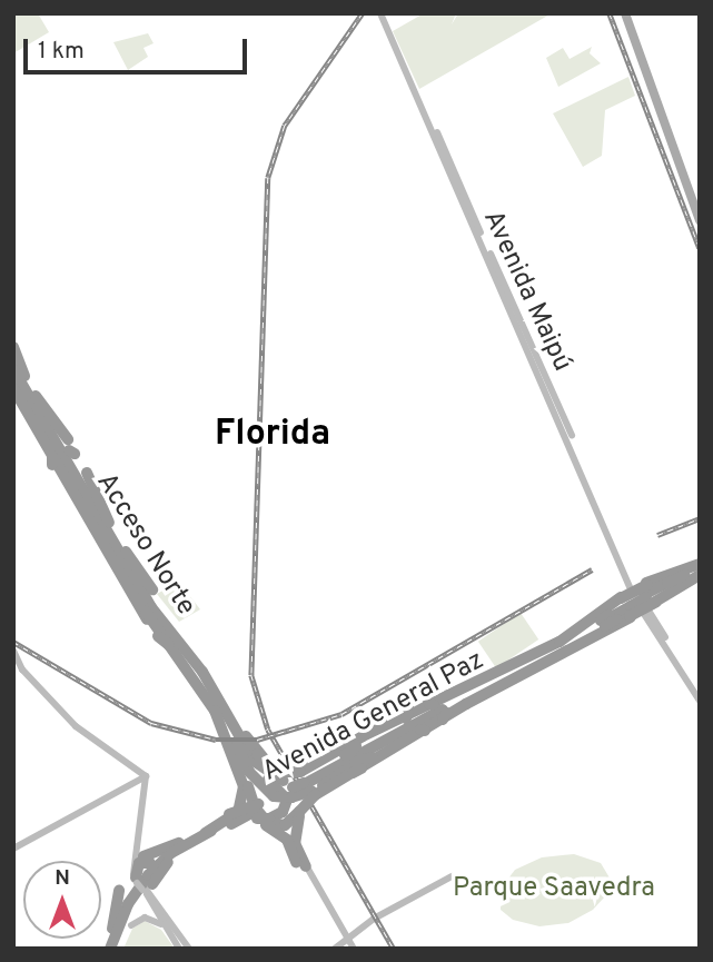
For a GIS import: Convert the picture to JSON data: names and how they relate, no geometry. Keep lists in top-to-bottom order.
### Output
{
  "streets": {
    "highway": ["Acceso Norte", "Avenida General Paz"],
    "main road": ["Avenida Maipú"]
  },
  "crossings": [
    ["Avenida Maipú", "Avenida General Paz"]
  ],
  "districts": ["Florida"],
  "parks": ["Parque Saavedra"],
  "scale_bar": "1 km",
  "north": "top"
}
